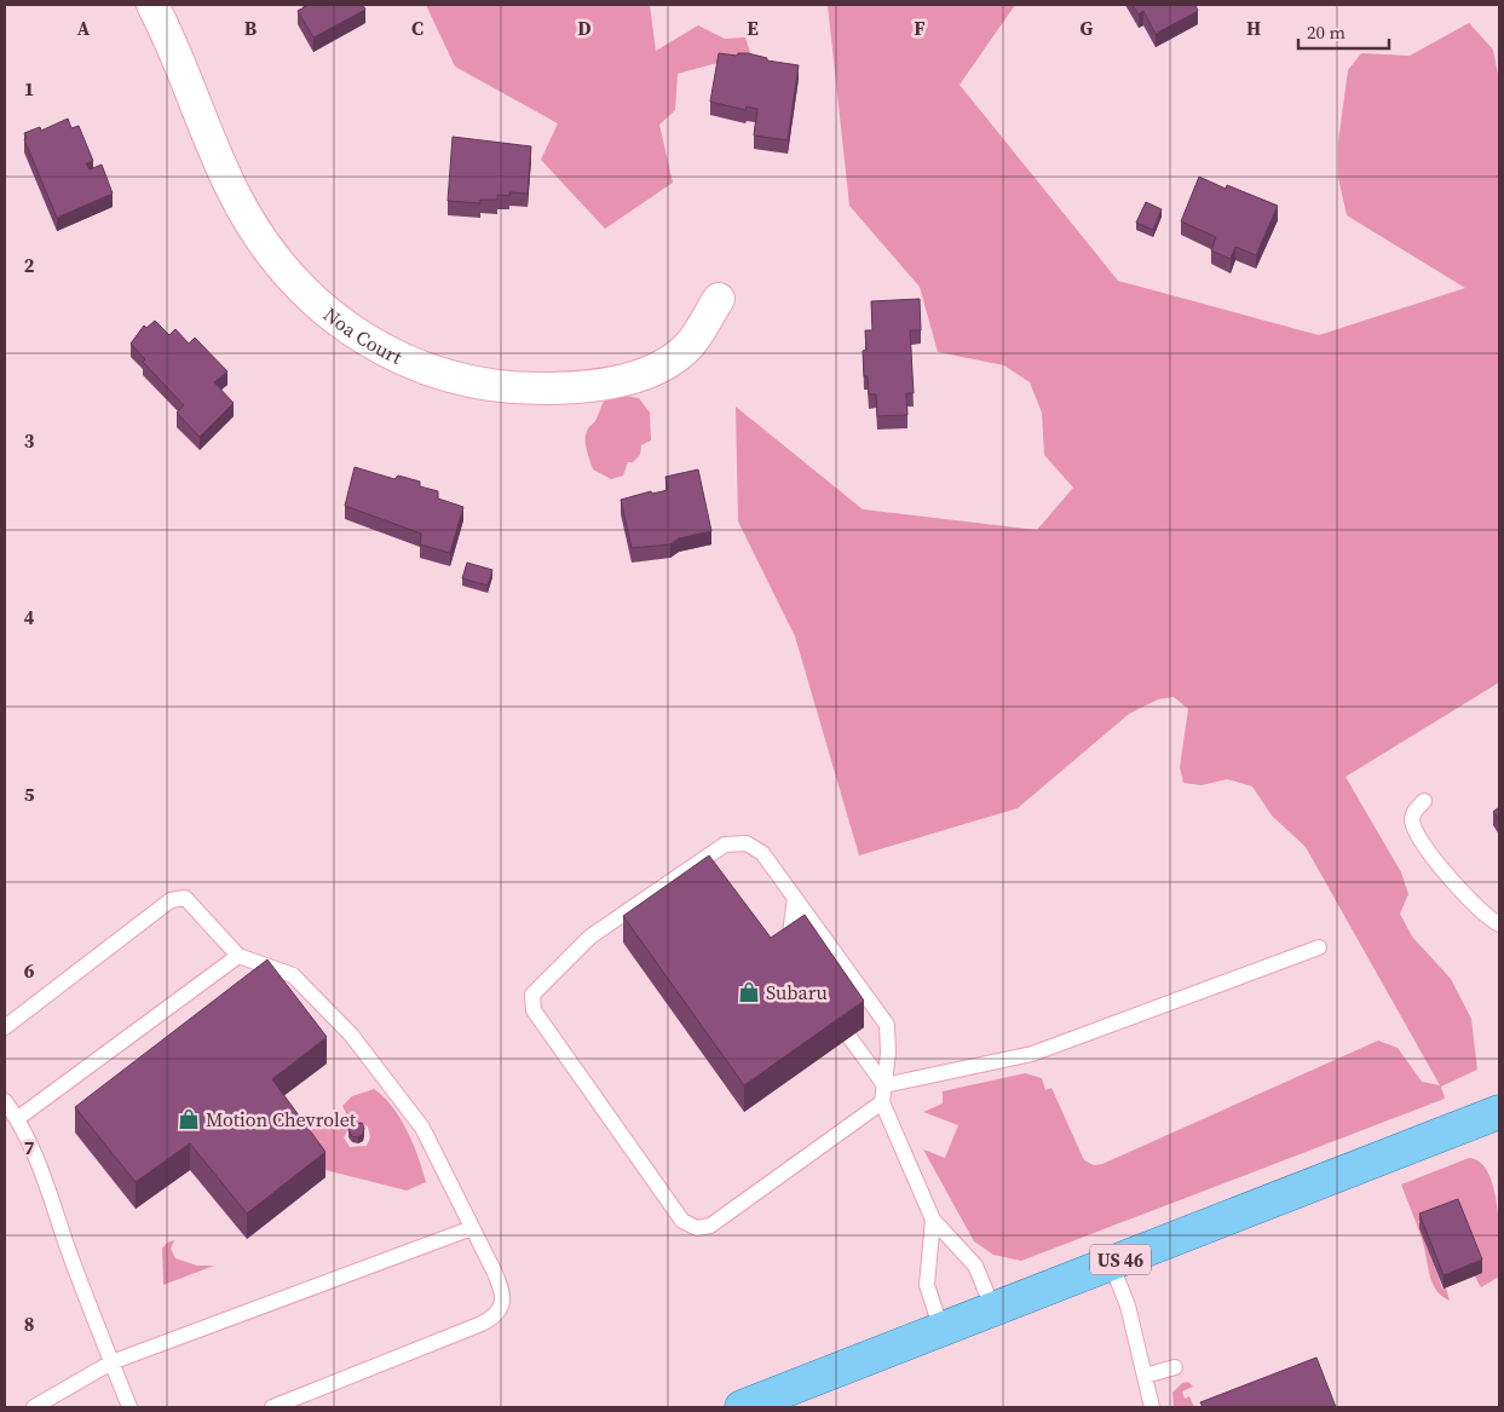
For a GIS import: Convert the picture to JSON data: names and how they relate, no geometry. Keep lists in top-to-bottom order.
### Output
{
  "streets": {
    "main road": ["US 46"],
    "street": ["Noa Court"]
  },
  "places": {
    "shop": ["Subaru", "Motion Chevrolet"]
  },
  "scale_bar": "20 m",
  "grid": {
    "columns": [
      "A",
      "B",
      "C",
      "D",
      "E",
      "F",
      "G",
      "H"
    ],
    "rows": [
      "1",
      "2",
      "3",
      "4",
      "5",
      "6",
      "7",
      "8"
    ]
  }
}
